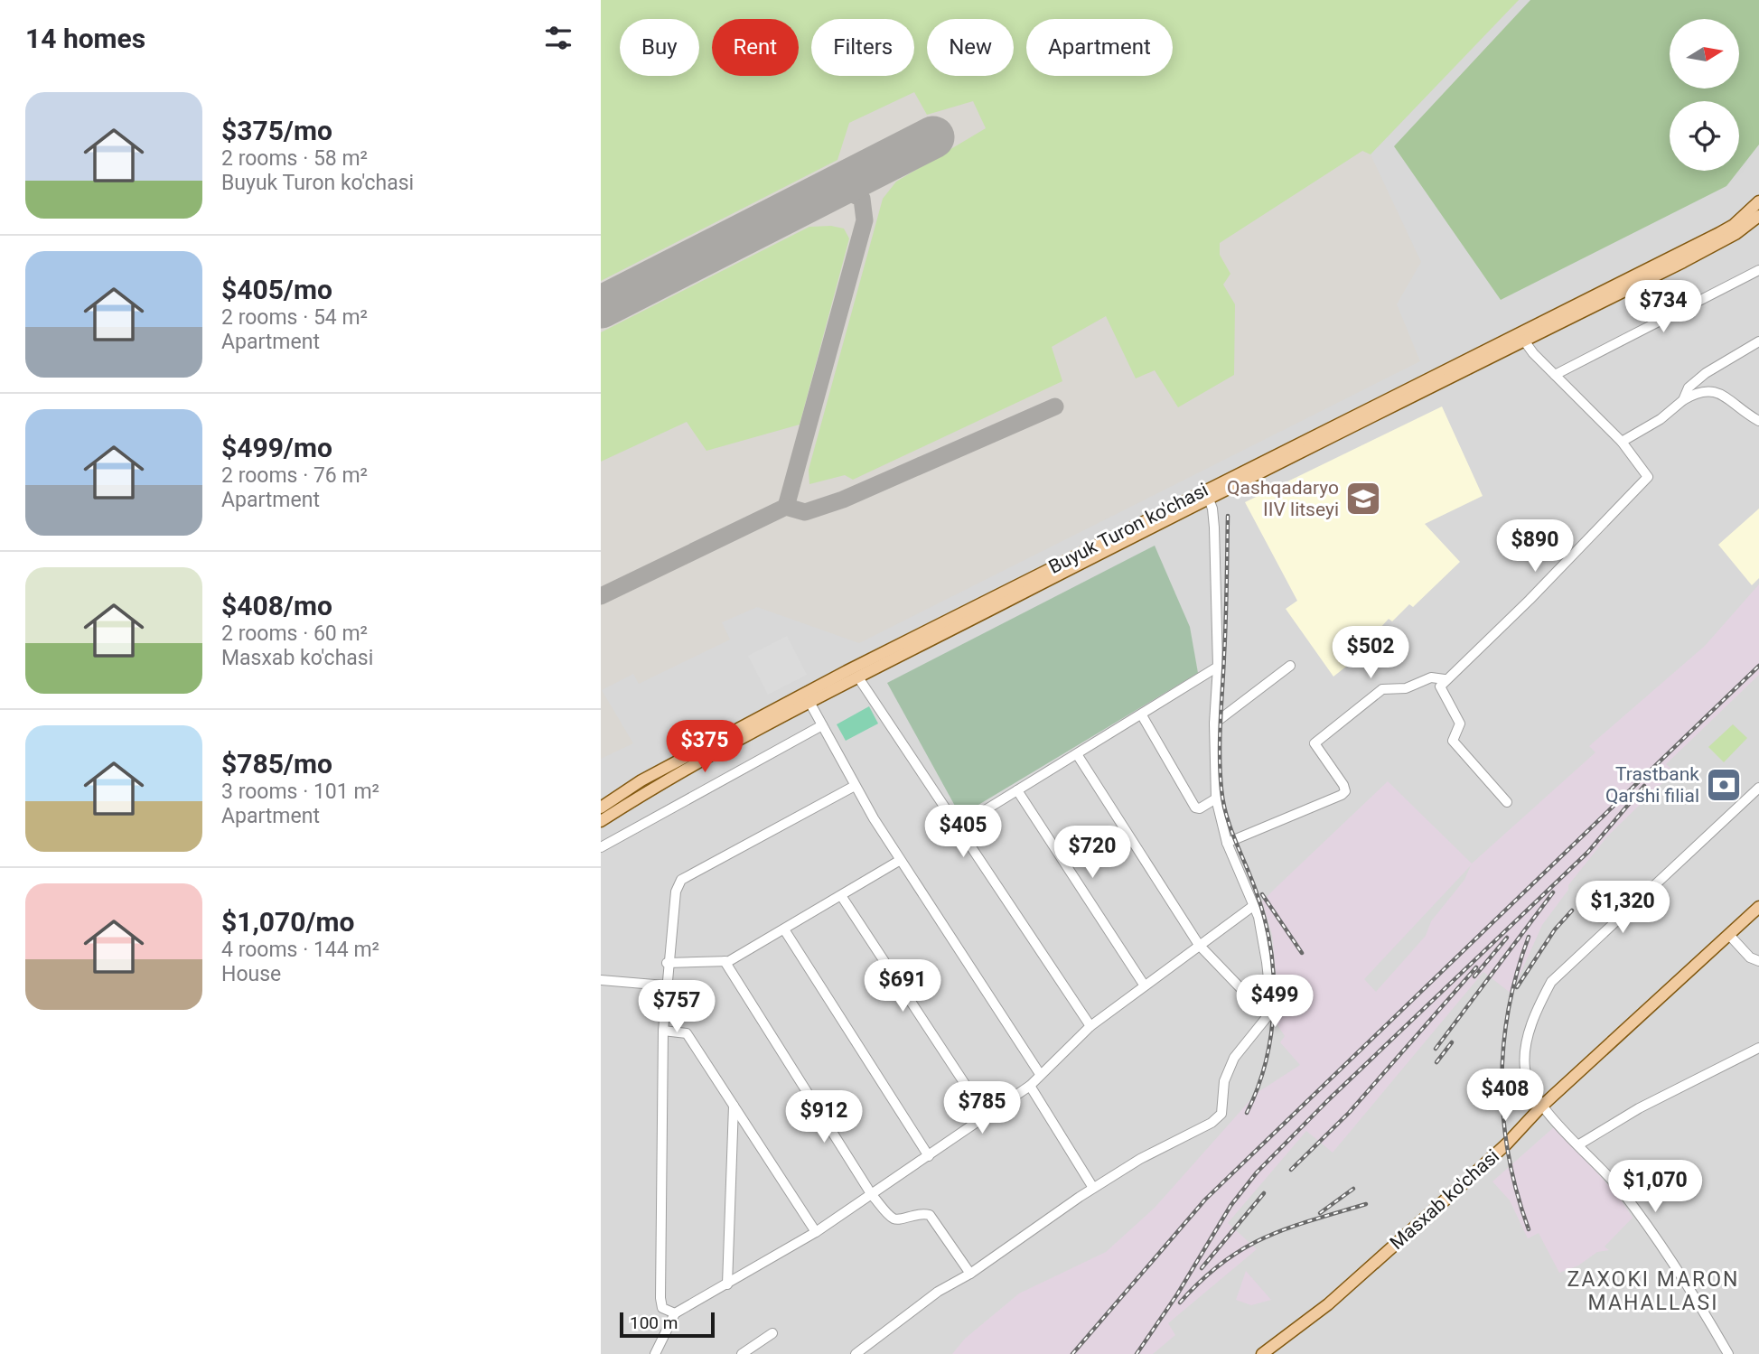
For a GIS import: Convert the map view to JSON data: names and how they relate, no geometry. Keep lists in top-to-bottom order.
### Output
{
  "streets": {
    "main road": ["Buyuk Turon ko'chasi", "Masxab ko'chasi"]
  },
  "districts": ["ZAXOKI MARON MAHALLASI"],
  "places": {
    "school or university": ["Qashqadaryo IIV litseyi"],
    "bank": ["Trastbank Qarshi filial"]
  },
  "scale_bar": "100 m",
  "north": "right",
  "page": {
    "heading": "14 homes",
    "chip": [
      "Buy",
      "Rent",
      "Filters",
      "New",
      "Apartment"
    ],
    "list": [
      {
        "name": "$375/mo",
        "note": "2 rooms · 58 m² · Buyuk Turon ko'chasi"
      },
      {
        "name": "$405/mo",
        "note": "2 rooms · 54 m² · Apartment"
      },
      {
        "name": "$499/mo",
        "note": "2 rooms · 76 m² · Apartment"
      },
      {
        "name": "$408/mo",
        "note": "2 rooms · 60 m² · Masxab ko'chasi"
      },
      {
        "name": "$785/mo",
        "note": "3 rooms · 101 m² · Apartment"
      },
      {
        "name": "$1,070/mo",
        "note": "4 rooms · 144 m² · House"
      }
    ],
    "price": [
      "$734",
      "$890",
      "$502",
      "$375",
      "$405",
      "$720",
      "$1,320",
      "$691",
      "$499",
      "$757",
      "$408",
      "$785",
      "$912",
      "$1,070"
    ],
    "scale": "100 m"
  }
}
